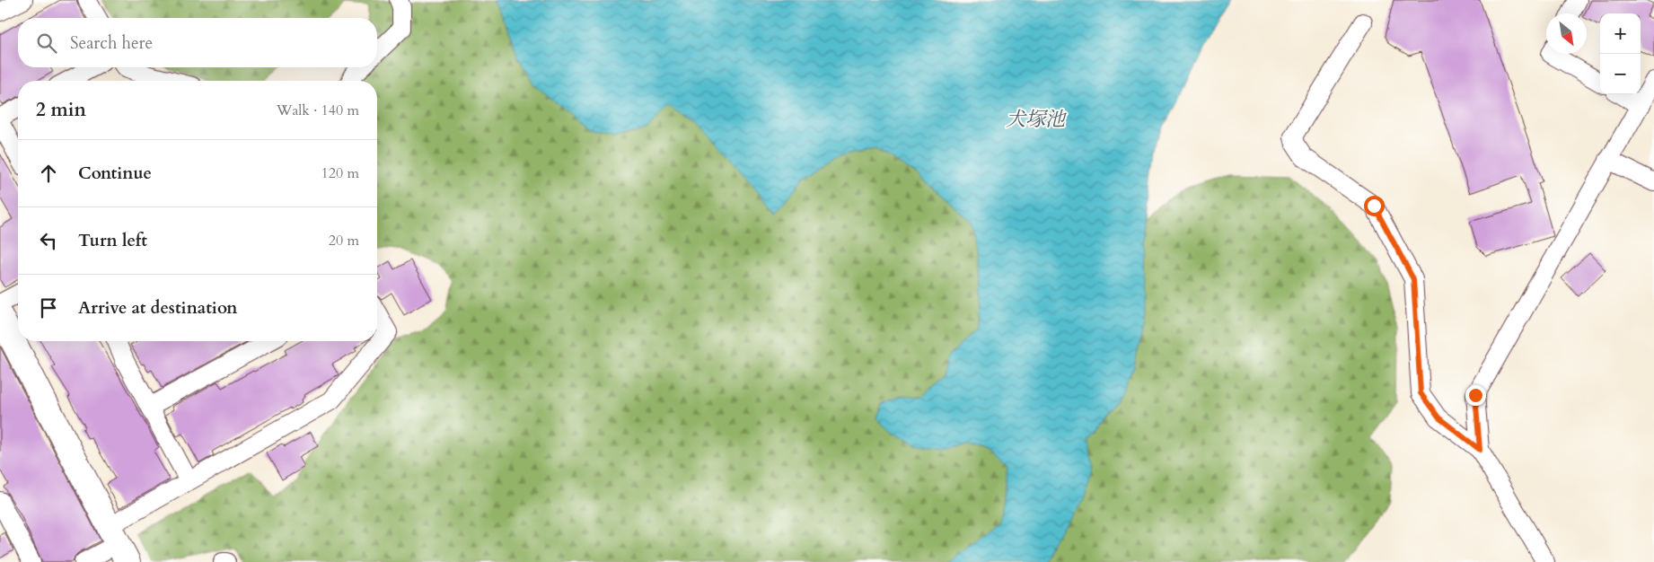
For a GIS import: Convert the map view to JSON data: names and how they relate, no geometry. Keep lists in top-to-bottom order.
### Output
{
  "water": ["犬塚池"],
  "north": "bottom right",
  "page": {
    "map_buttons": ["+", "−"],
    "search": "Search here",
    "heading": ["2 min", "Walk · 140 m"],
    "list": [
      ["Continue", "120 m"],
      ["Turn left", "20 m"],
      "Arrive at destination"
    ]
  }
}
